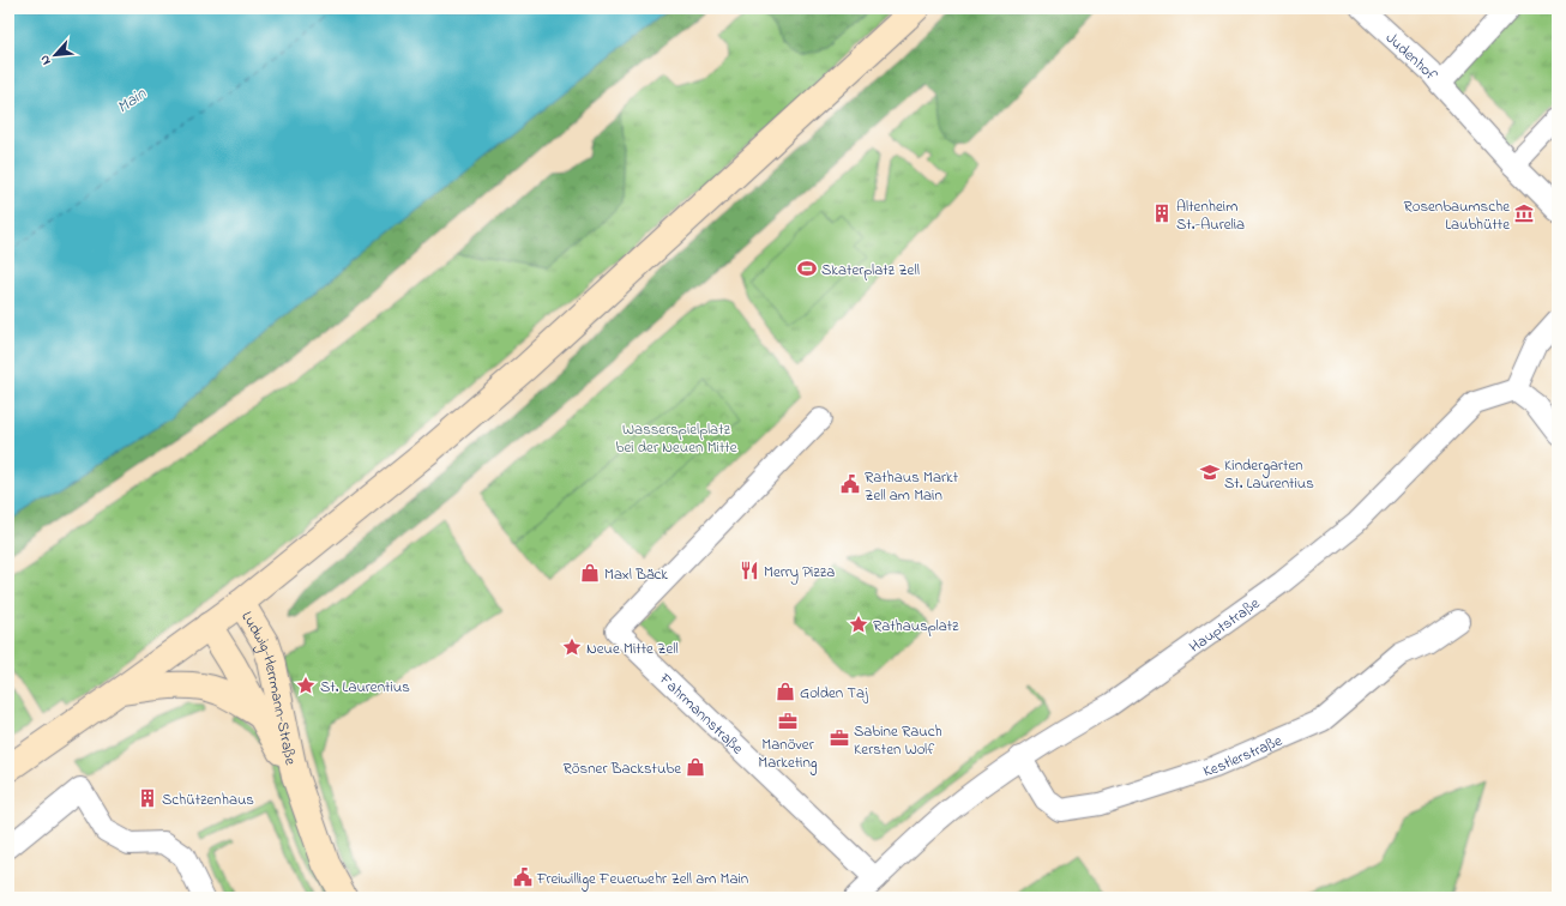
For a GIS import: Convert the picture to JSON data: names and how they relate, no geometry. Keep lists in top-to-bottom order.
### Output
{
  "streets": {
    "main road": ["Ludwig-Herrmann-Straße"],
    "street": [
      "Judenhof",
      "Hauptstraße",
      "Fahrmannstraße",
      "Kestlerstraße"
    ]
  },
  "crossings": [
    ["Hauptstraße", "Fahrmannstraße"],
    ["Hauptstraße", "Kestlerstraße"]
  ],
  "water": ["Main"],
  "parks": ["Wasserspielplatz bei der Neuen Mitte"],
  "places": {
    "building": ["Altenheim St.-Aurelia", "Schützenhaus"],
    "museum": ["Rosenbaumsche Laubhütte"],
    "sports": ["Skaterplatz Zell"],
    "school or university": ["Kindergarten St. Laurentius"],
    "public building": ["Rathaus Markt Zell am Main", "Freiwillige Feuerwehr Zell am Main"],
    "restaurant": ["Merry Pizza"],
    "shop": ["Maxl Bäck", "Golden Taj", "Rösner Backstube"],
    "place": ["Rathausplatz", "Neue Mitte Zell", "St. Laurentius"],
    "office": ["Manöver Marketing", "Sabine Rauch Kersten Wolf"]
  },
  "north": "bottom left"
}
